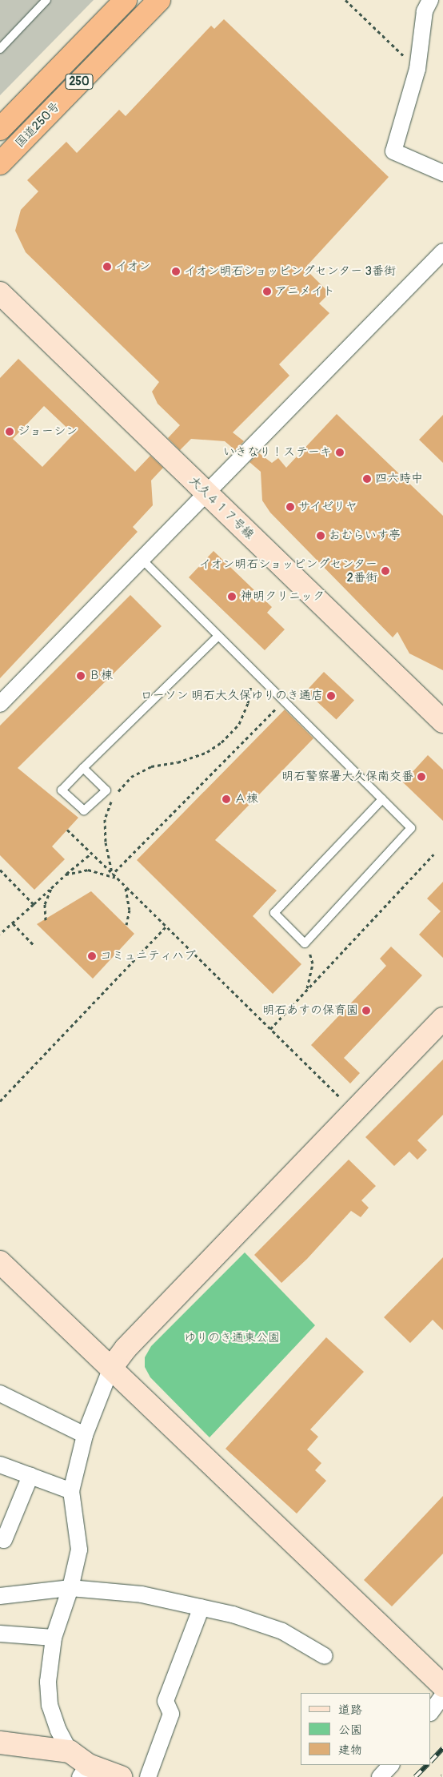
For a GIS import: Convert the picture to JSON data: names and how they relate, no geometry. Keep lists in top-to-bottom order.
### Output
{
  "streets": {
    "highway": ["250", "国道250号"],
    "street": ["大久４１７号線"]
  },
  "parks": ["ゆりのき通東公園"],
  "places": [
    "イオン",
    "イオン明石ショッピングセンター 3番街",
    "アニメイト",
    "ジョーシン",
    "いきなり！ステーキ",
    "四六時中",
    "サイゼリヤ",
    "おむらいす亭",
    "イオン明石ショッピングセンター 2番街",
    "神明クリニック",
    "Ｂ棟",
    "ローソン 明石大久保ゆりのき通店",
    "明石警察署大久保南交番",
    "Ａ棟",
    "コミュニティハブ",
    "明石あすの保育園"
  ],
  "legend": ["道路", "公園", "建物"]
}
